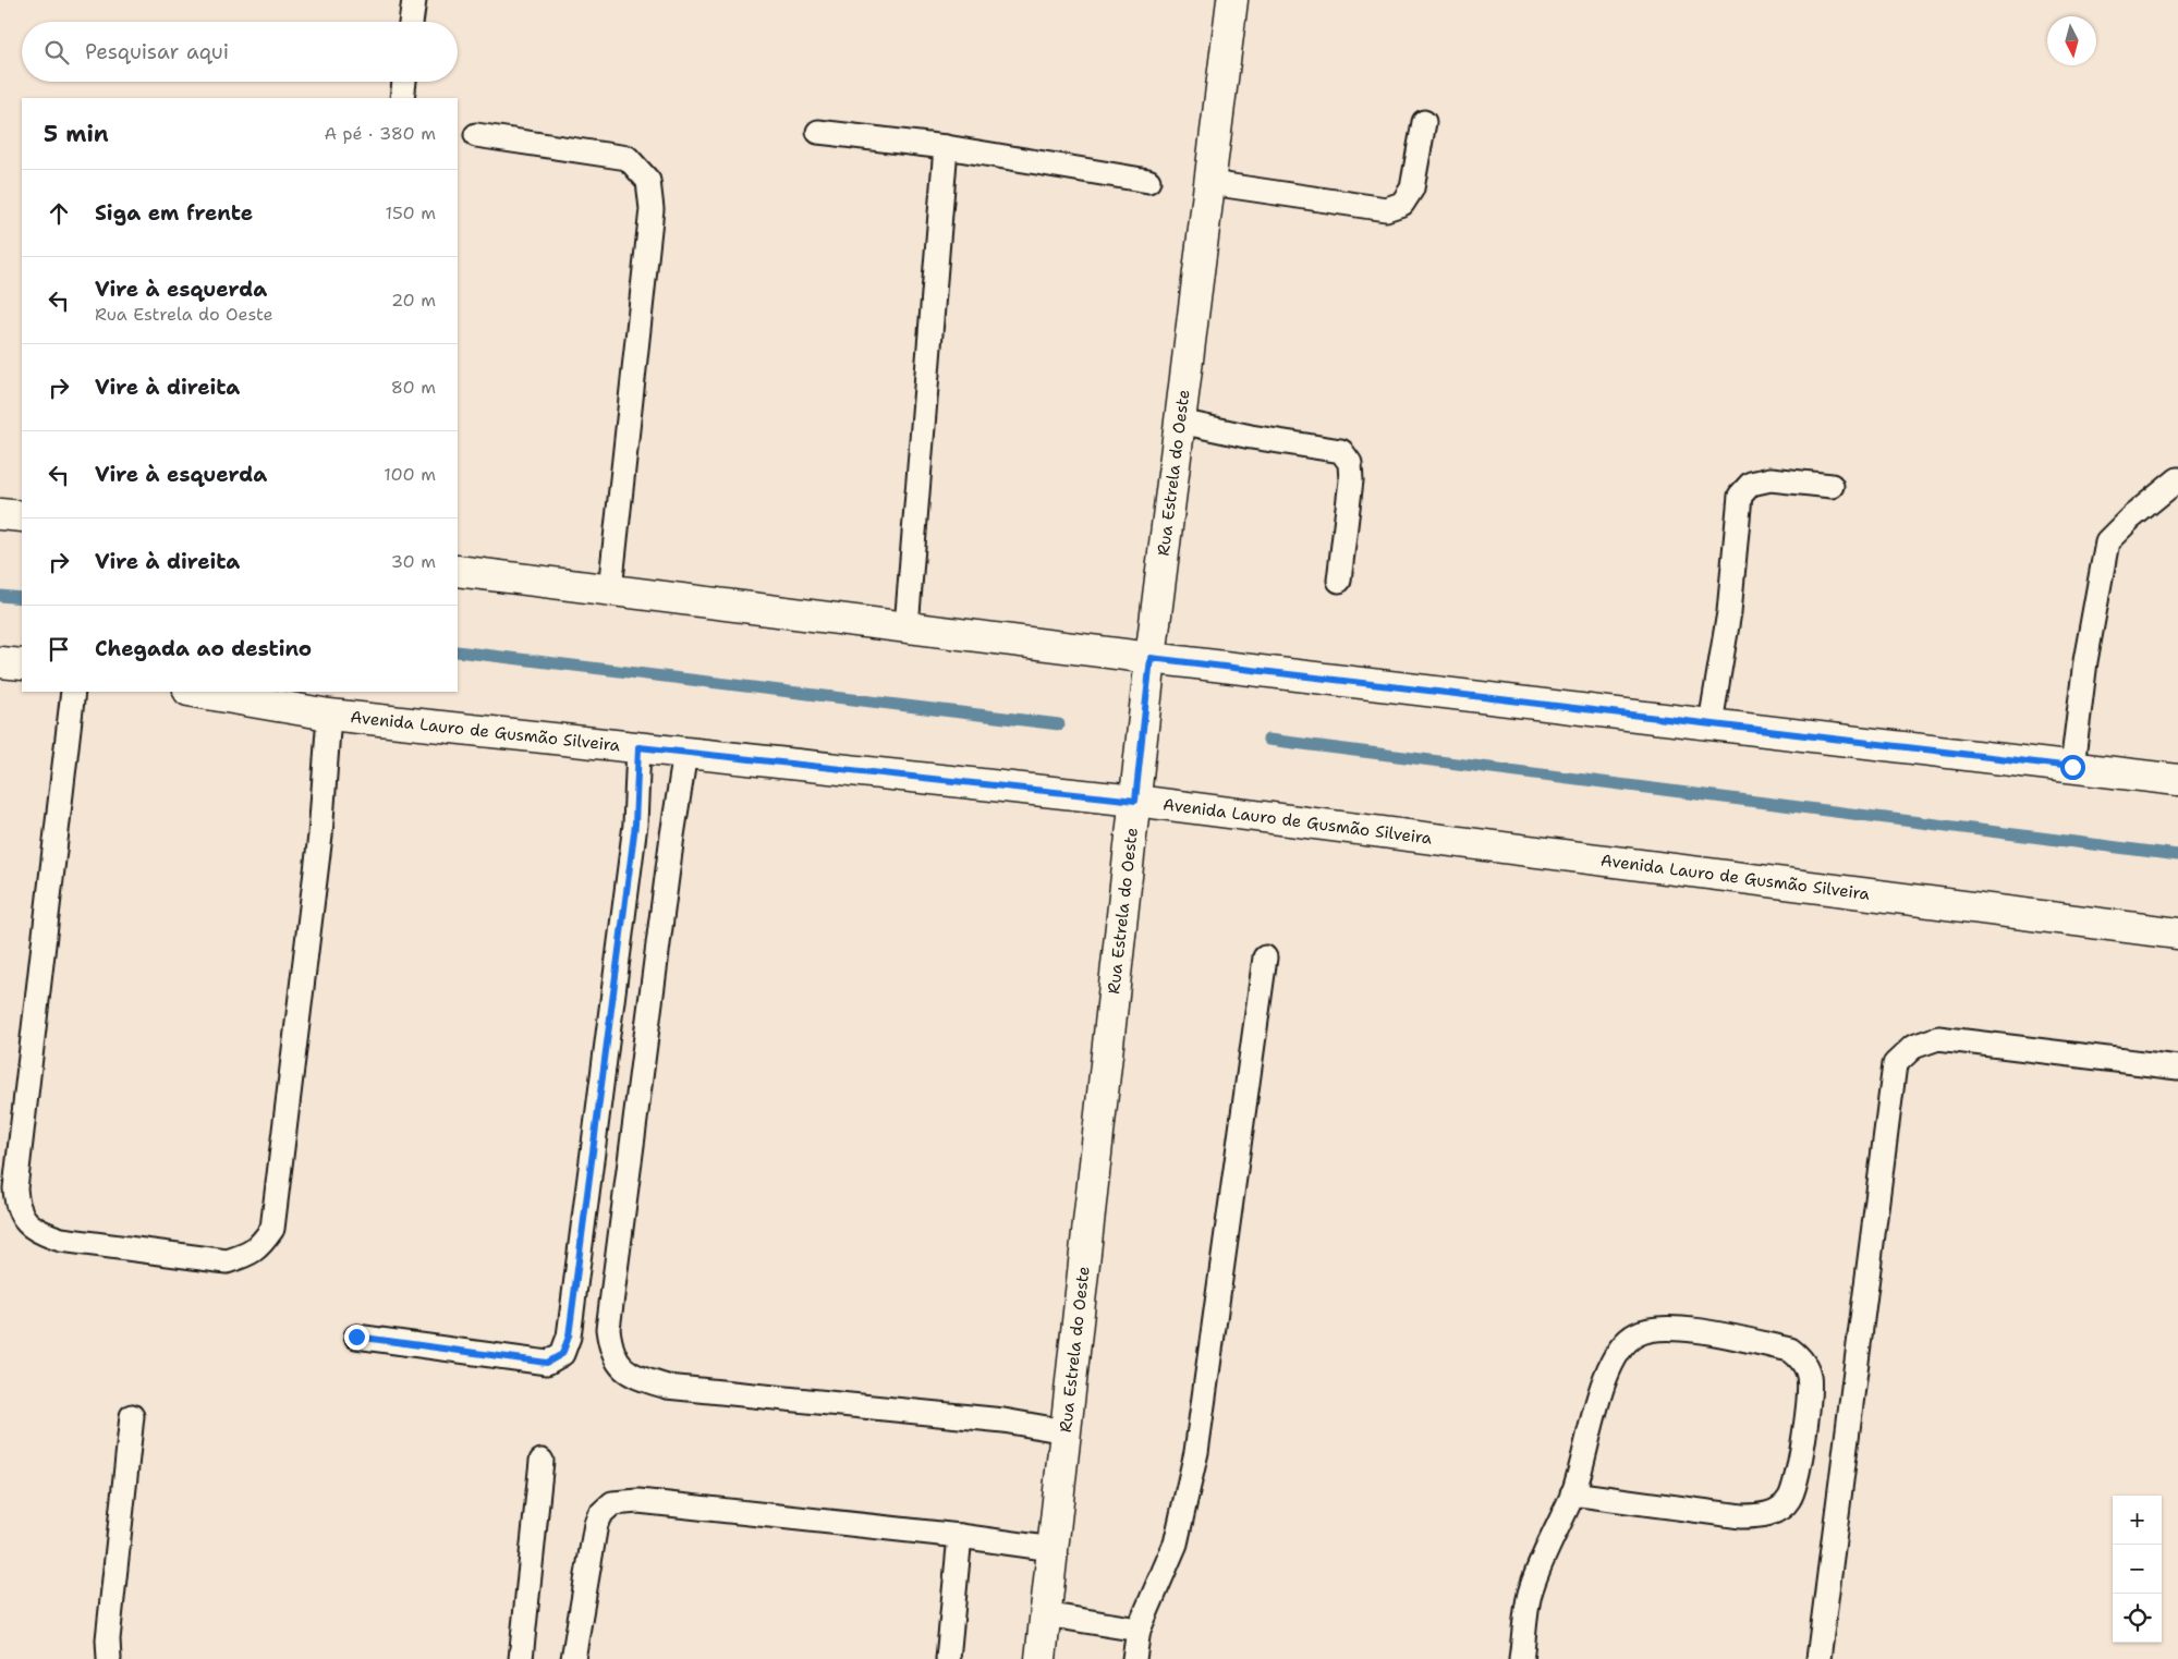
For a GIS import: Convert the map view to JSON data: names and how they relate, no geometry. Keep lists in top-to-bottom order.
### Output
{
  "streets": {
    "street": ["Rua Estrela do Oeste", "Avenida Lauro de Gusmão Silveira"]
  },
  "crossings": [
    ["Rua Estrela do Oeste", "Avenida Lauro de Gusmão Silveira"]
  ],
  "north": "bottom",
  "page": {
    "search": "Pesquisar aqui",
    "heading": ["5 min", "A pé · 380 m"],
    "list": [
      ["Siga em frente", "150 m"],
      ["Vire à esquerda", "Rua Estrela do Oeste", "20 m"],
      ["Vire à direita", "80 m"],
      ["Vire à esquerda", "100 m"],
      ["Vire à direita", "30 m"],
      "Chegada ao destino"
    ],
    "map_buttons": ["+", "−"]
  }
}
